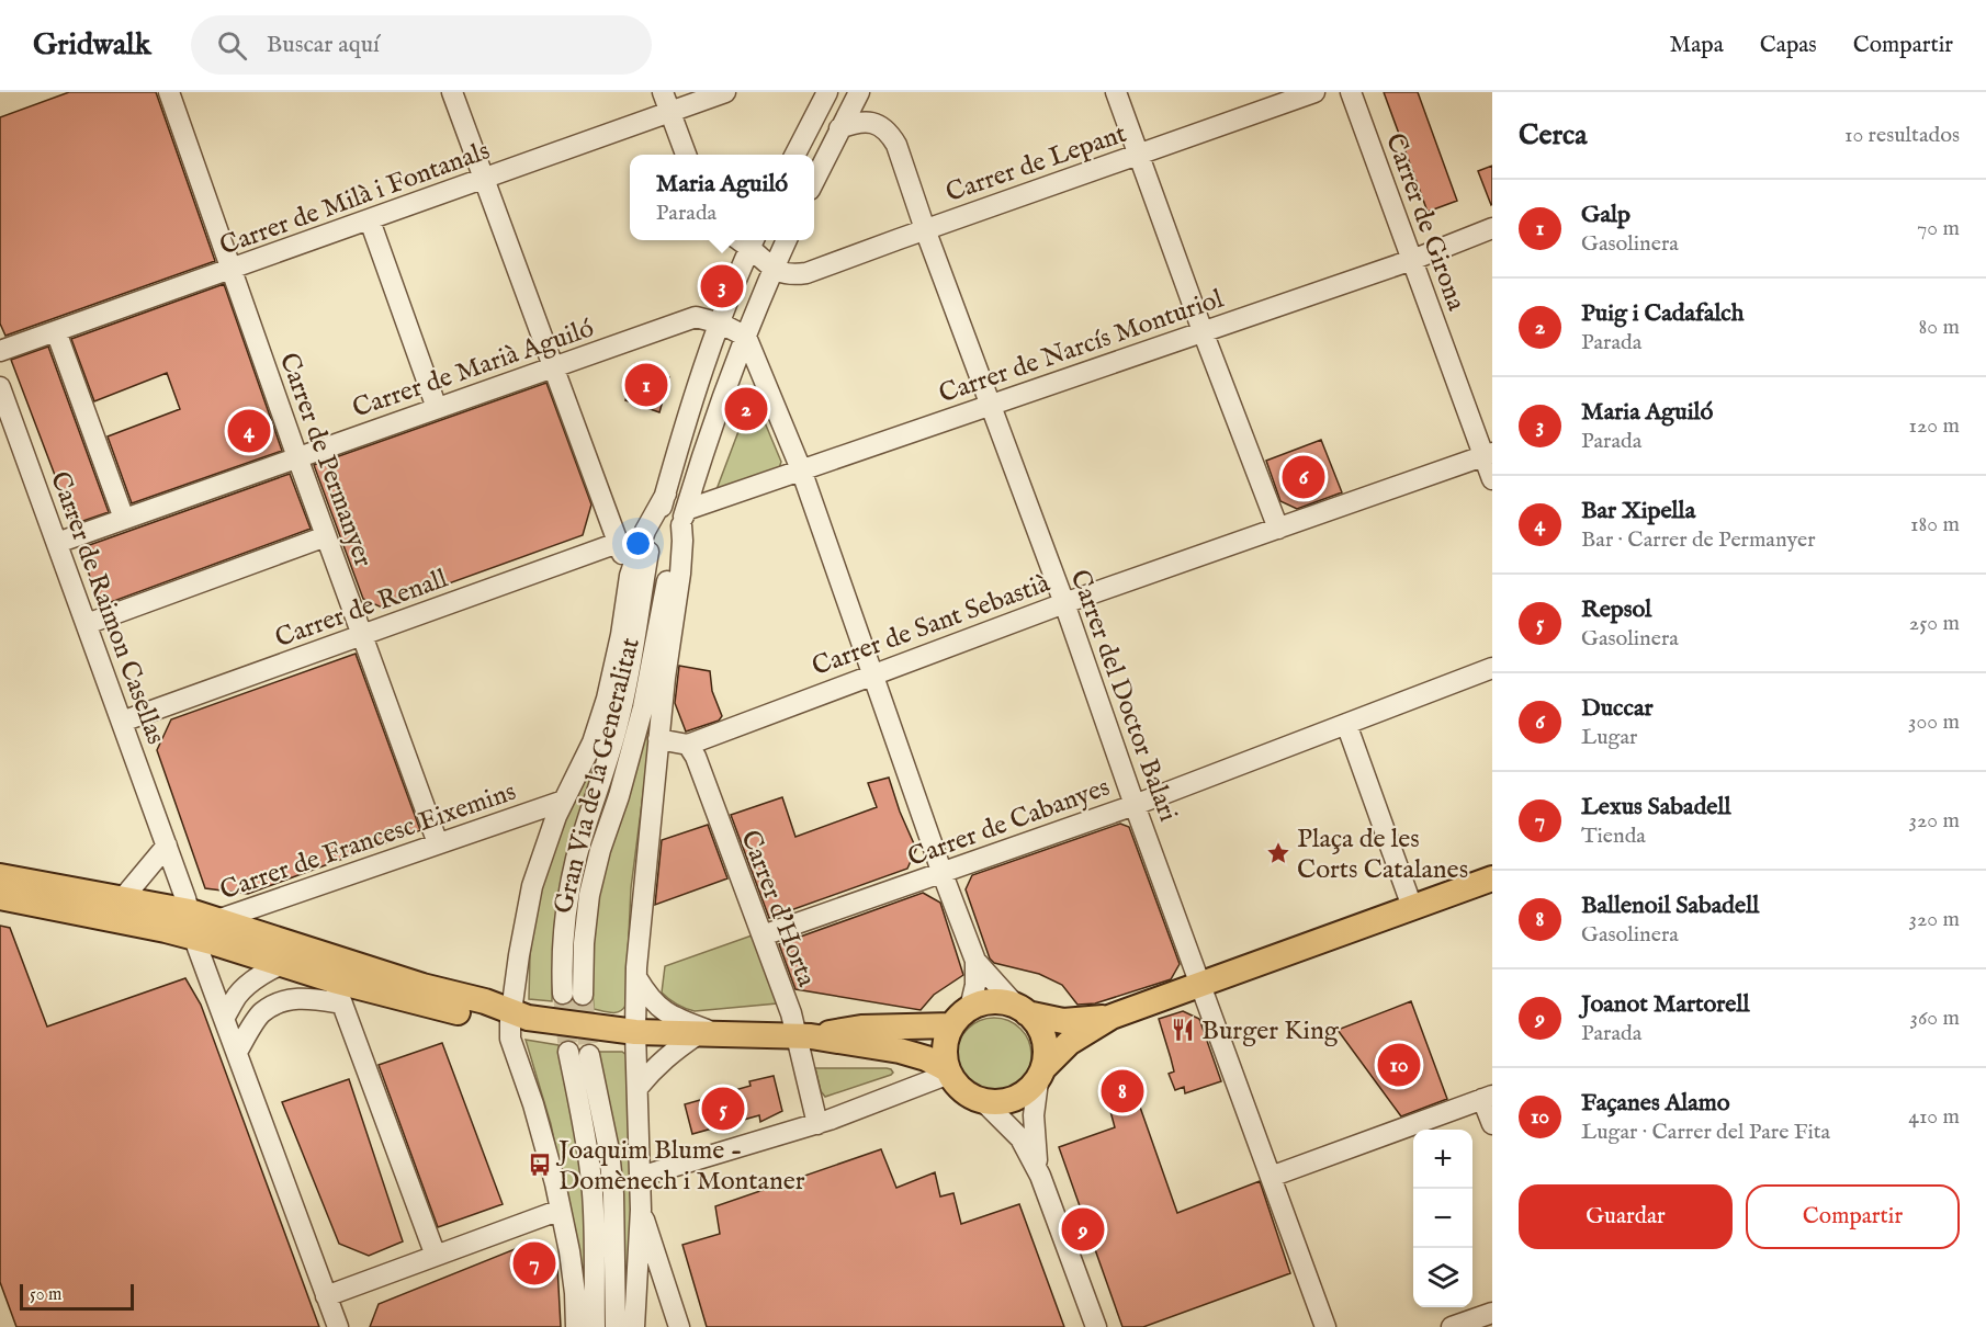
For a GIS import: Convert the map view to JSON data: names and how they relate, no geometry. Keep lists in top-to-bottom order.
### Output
{
  "streets": {
    "street": [
      "Carrer de Lepant",
      "Carrer de Milà i Fontanals",
      "Carrer de Girona",
      "Carrer de Narcís Monturiol",
      "Carrer de Marià Aguiló",
      "Carrer de Permanyer",
      "Carrer de Raimon Casellas",
      "Carrer de Renall",
      "Carrer de Sant Sebastià",
      "Carrer del Doctor Balari",
      "Gran Via de la Generalitat",
      "Carrer de Cabanyes",
      "Carrer de Francesc Eixemins",
      "Carrer d'Horta"
    ]
  },
  "crossings": [
    ["Carrer de Lepant", "Carrer del Doctor Balari"],
    ["Carrer de Lepant", "Gran Via de la Generalitat"],
    ["Carrer de Milà i Fontanals", "Carrer de Permanyer"],
    ["Carrer de Girona", "Carrer de Narcís Monturiol"],
    ["Carrer de Girona", "Carrer de Sant Sebastià"],
    ["Carrer de Narcís Monturiol", "Carrer del Doctor Balari"],
    ["Carrer de Narcís Monturiol", "Gran Via de la Generalitat"],
    ["Carrer de Marià Aguiló", "Carrer de Permanyer"],
    ["Carrer de Marià Aguiló", "Carrer de Raimon Casellas"],
    ["Carrer de Marià Aguiló", "Gran Via de la Generalitat"],
    ["Carrer de Permanyer", "Carrer de Renall"],
    ["Carrer de Permanyer", "Carrer de Francesc Eixemins"],
    ["Carrer de Raimon Casellas", "Carrer de Renall"],
    ["Carrer de Raimon Casellas", "Carrer de Francesc Eixemins"],
    ["Carrer de Sant Sebastià", "Carrer del Doctor Balari"],
    ["Carrer de Sant Sebastià", "Carrer d'Horta"],
    ["Carrer del Doctor Balari", "Carrer de Cabanyes"],
    ["Carrer de Cabanyes", "Carrer d'Horta"]
  ],
  "places": {
    "place": ["Plaça de les Corts Catalanes"],
    "restaurant": ["Burger King"],
    "bus stop": ["Joaquim Blume - Domènech i Montaner"]
  },
  "scale_bar": "50 m",
  "page": {
    "header": "Gridwalk",
    "search": "Buscar aquí",
    "nav": ["Mapa", "Capas", "Compartir"],
    "heading": ["Cerca", "10 resultados"],
    "popup": ["Maria Aguiló", "Parada"],
    "list": [
      {
        "mark": "1",
        "name": "Galp",
        "note": "Gasolinera",
        "value": "70 m"
      },
      {
        "mark": "2",
        "name": "Puig i Cadafalch",
        "note": "Parada",
        "value": "80 m"
      },
      {
        "mark": "3",
        "name": "Maria Aguiló",
        "note": "Parada",
        "value": "120 m"
      },
      {
        "mark": "4",
        "name": "Bar Xipella",
        "note": "Bar · Carrer de Permanyer",
        "value": "180 m"
      },
      {
        "mark": "5",
        "name": "Repsol",
        "note": "Gasolinera",
        "value": "250 m"
      },
      {
        "mark": "6",
        "name": "Duccar",
        "note": "Lugar",
        "value": "300 m"
      },
      {
        "mark": "7",
        "name": "Lexus Sabadell",
        "note": "Tienda",
        "value": "320 m"
      },
      {
        "mark": "8",
        "name": "Ballenoil Sabadell",
        "note": "Gasolinera",
        "value": "320 m"
      },
      {
        "mark": "9",
        "name": "Joanot Martorell",
        "note": "Parada",
        "value": "360 m"
      },
      {
        "mark": "10",
        "name": "Façanes Alamo",
        "note": "Lugar · Carrer del Pare Fita",
        "value": "410 m"
      }
    ],
    "pins": [
      "3",
      "1",
      "2",
      "4",
      "6",
      "10",
      "8",
      "5",
      "9",
      "7"
    ],
    "map_buttons": ["+", "−"],
    "buttons": ["Guardar", "Compartir"],
    "scale": "50 m"
  }
}
